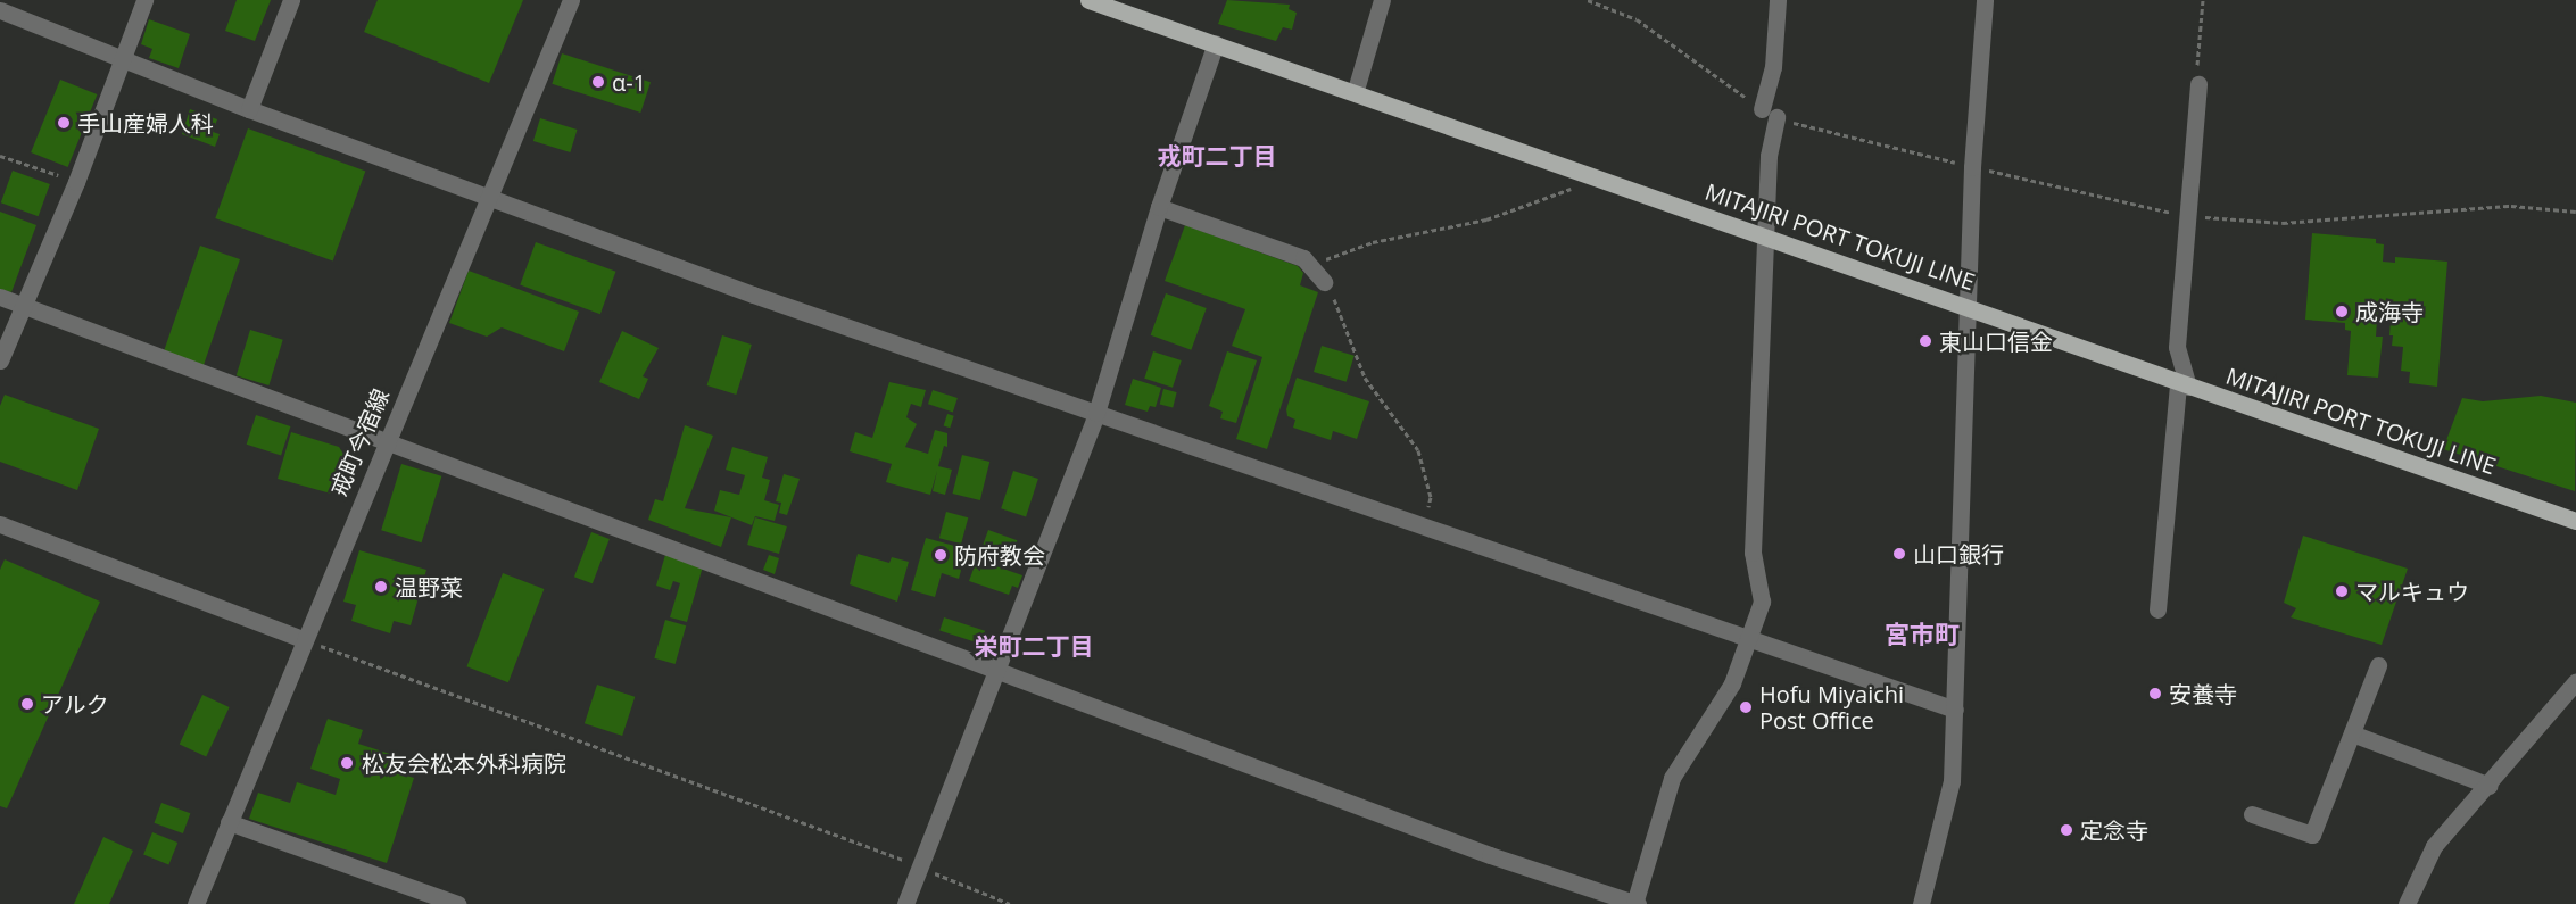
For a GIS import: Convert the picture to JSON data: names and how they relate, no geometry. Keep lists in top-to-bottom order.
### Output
{
  "streets": {
    "main road": ["MITAJIRI PORT TOKUJI LINE"],
    "street": ["戒町今宿線"]
  },
  "districts": ["戎町二丁目", "宮市町", "栄町二丁目"],
  "places": [
    "α-1",
    "手山産婦人科",
    "成海寺",
    "東山口信金",
    "山口銀行",
    "防府教会",
    "温野菜",
    "マルキュウ",
    "安養寺",
    "アルク",
    "Hofu Miyaichi Post Office",
    "松友会松本外科病院",
    "定念寺"
  ]
}
